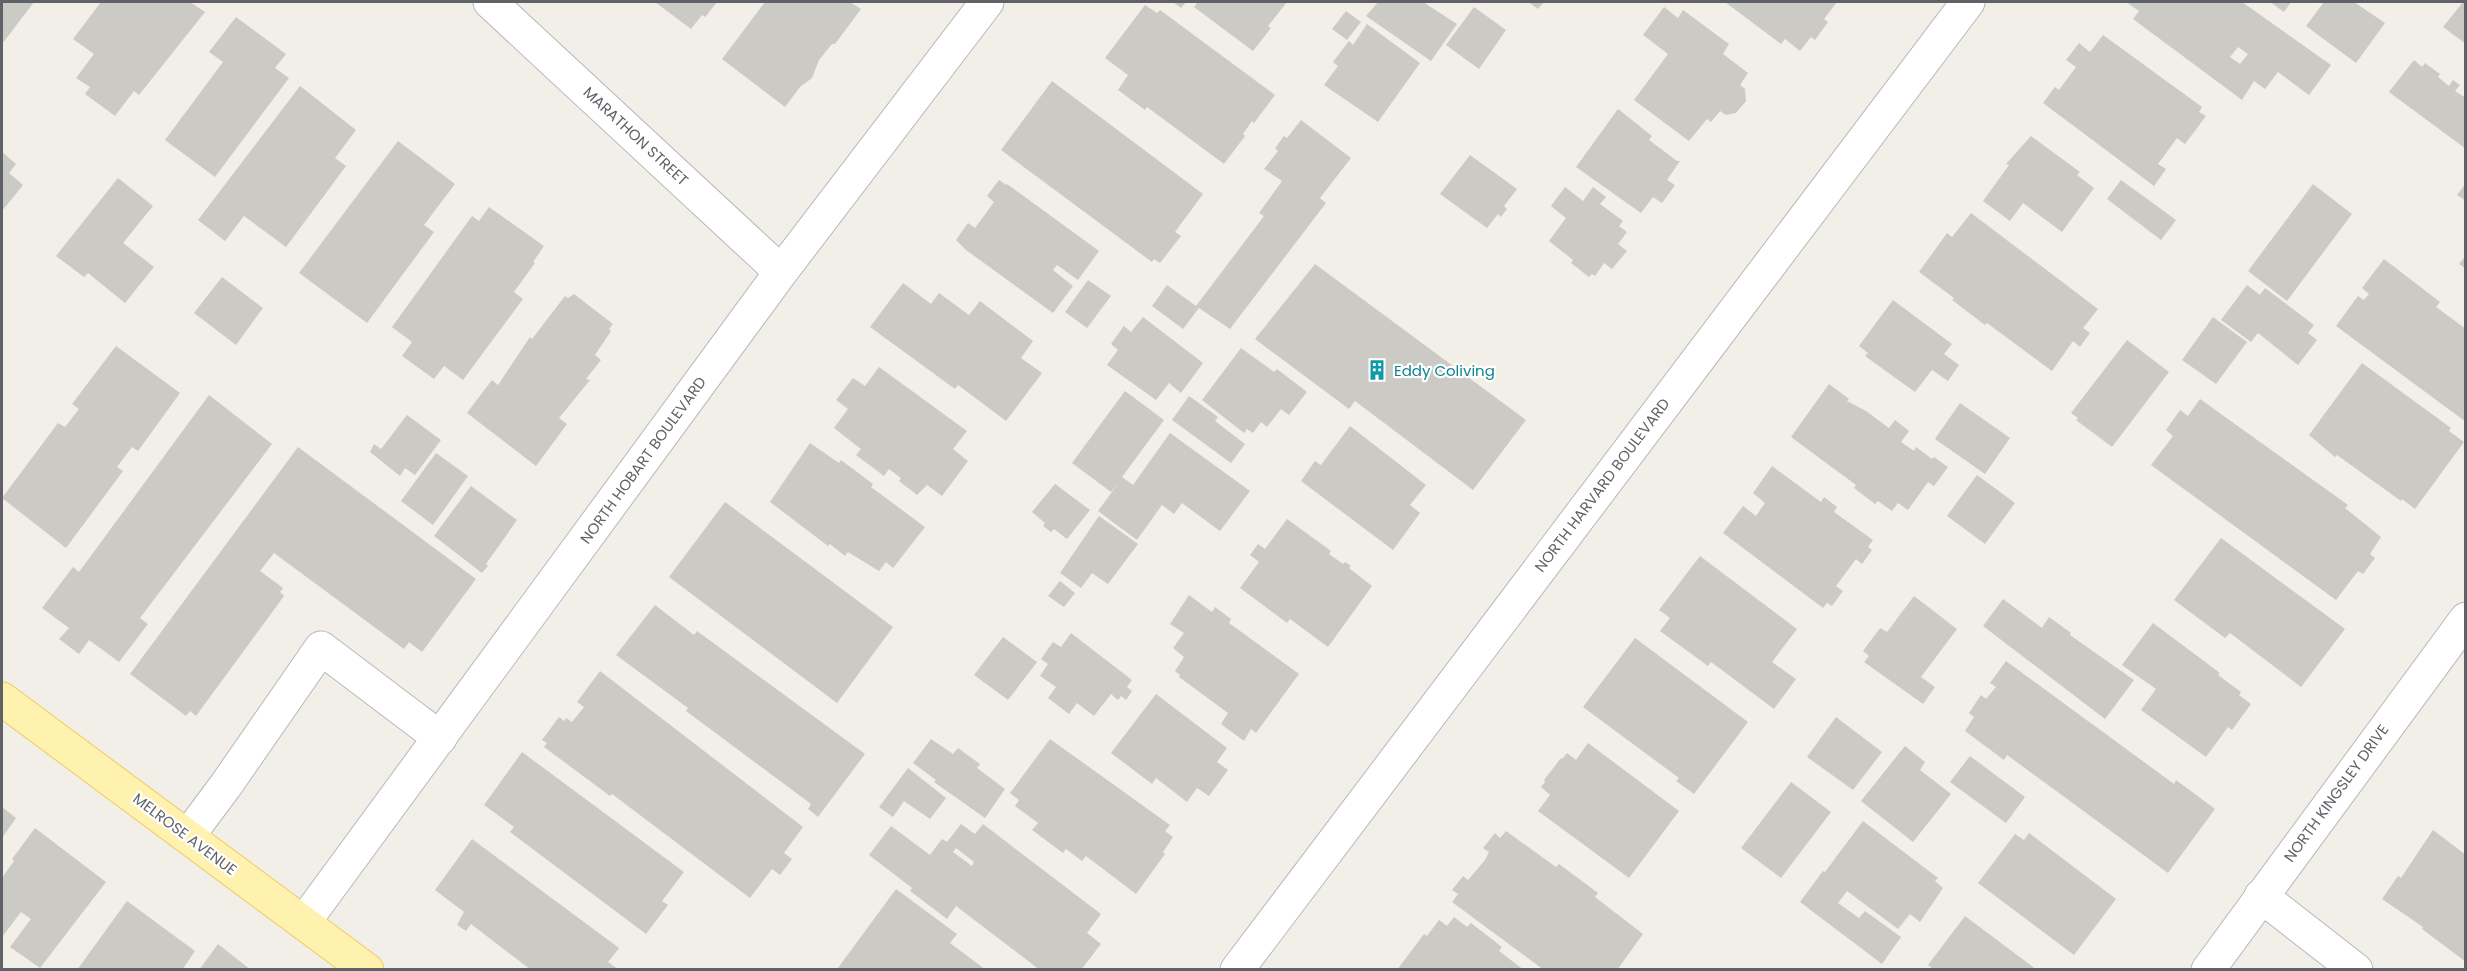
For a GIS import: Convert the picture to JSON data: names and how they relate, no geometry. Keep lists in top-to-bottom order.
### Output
{
  "streets": {
    "main road": ["MELROSE AVENUE"],
    "street": [
      "MARATHON STREET",
      "NORTH HOBART BOULEVARD",
      "NORTH HARVARD BOULEVARD",
      "NORTH KINGSLEY DRIVE"
    ]
  },
  "crossings": [
    ["MARATHON STREET", "NORTH HOBART BOULEVARD"],
    ["NORTH HOBART BOULEVARD", "MELROSE AVENUE"]
  ],
  "places": {
    "building": ["Eddy Coliving"]
  }
}
